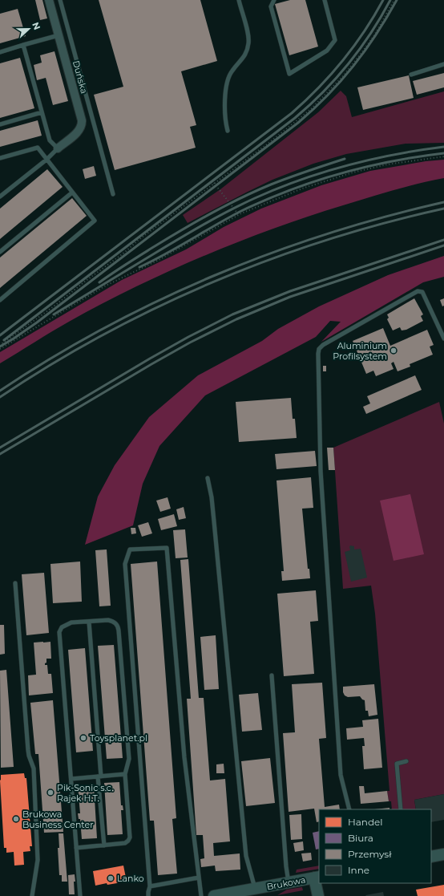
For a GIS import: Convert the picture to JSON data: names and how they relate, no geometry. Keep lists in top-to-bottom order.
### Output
{
  "streets": {
    "street": ["Duńska", "Brukowa"]
  },
  "places": [
    "Aluminium Profilsystem",
    "Toysplanet.pl",
    "Pik-Sonic s.c. Rajek H.T.",
    "Brukowa Business Center",
    "Lanko"
  ],
  "legend": [
    "Handel",
    "Biura",
    "Przemysł",
    "Inne"
  ],
  "north": "right"
}
